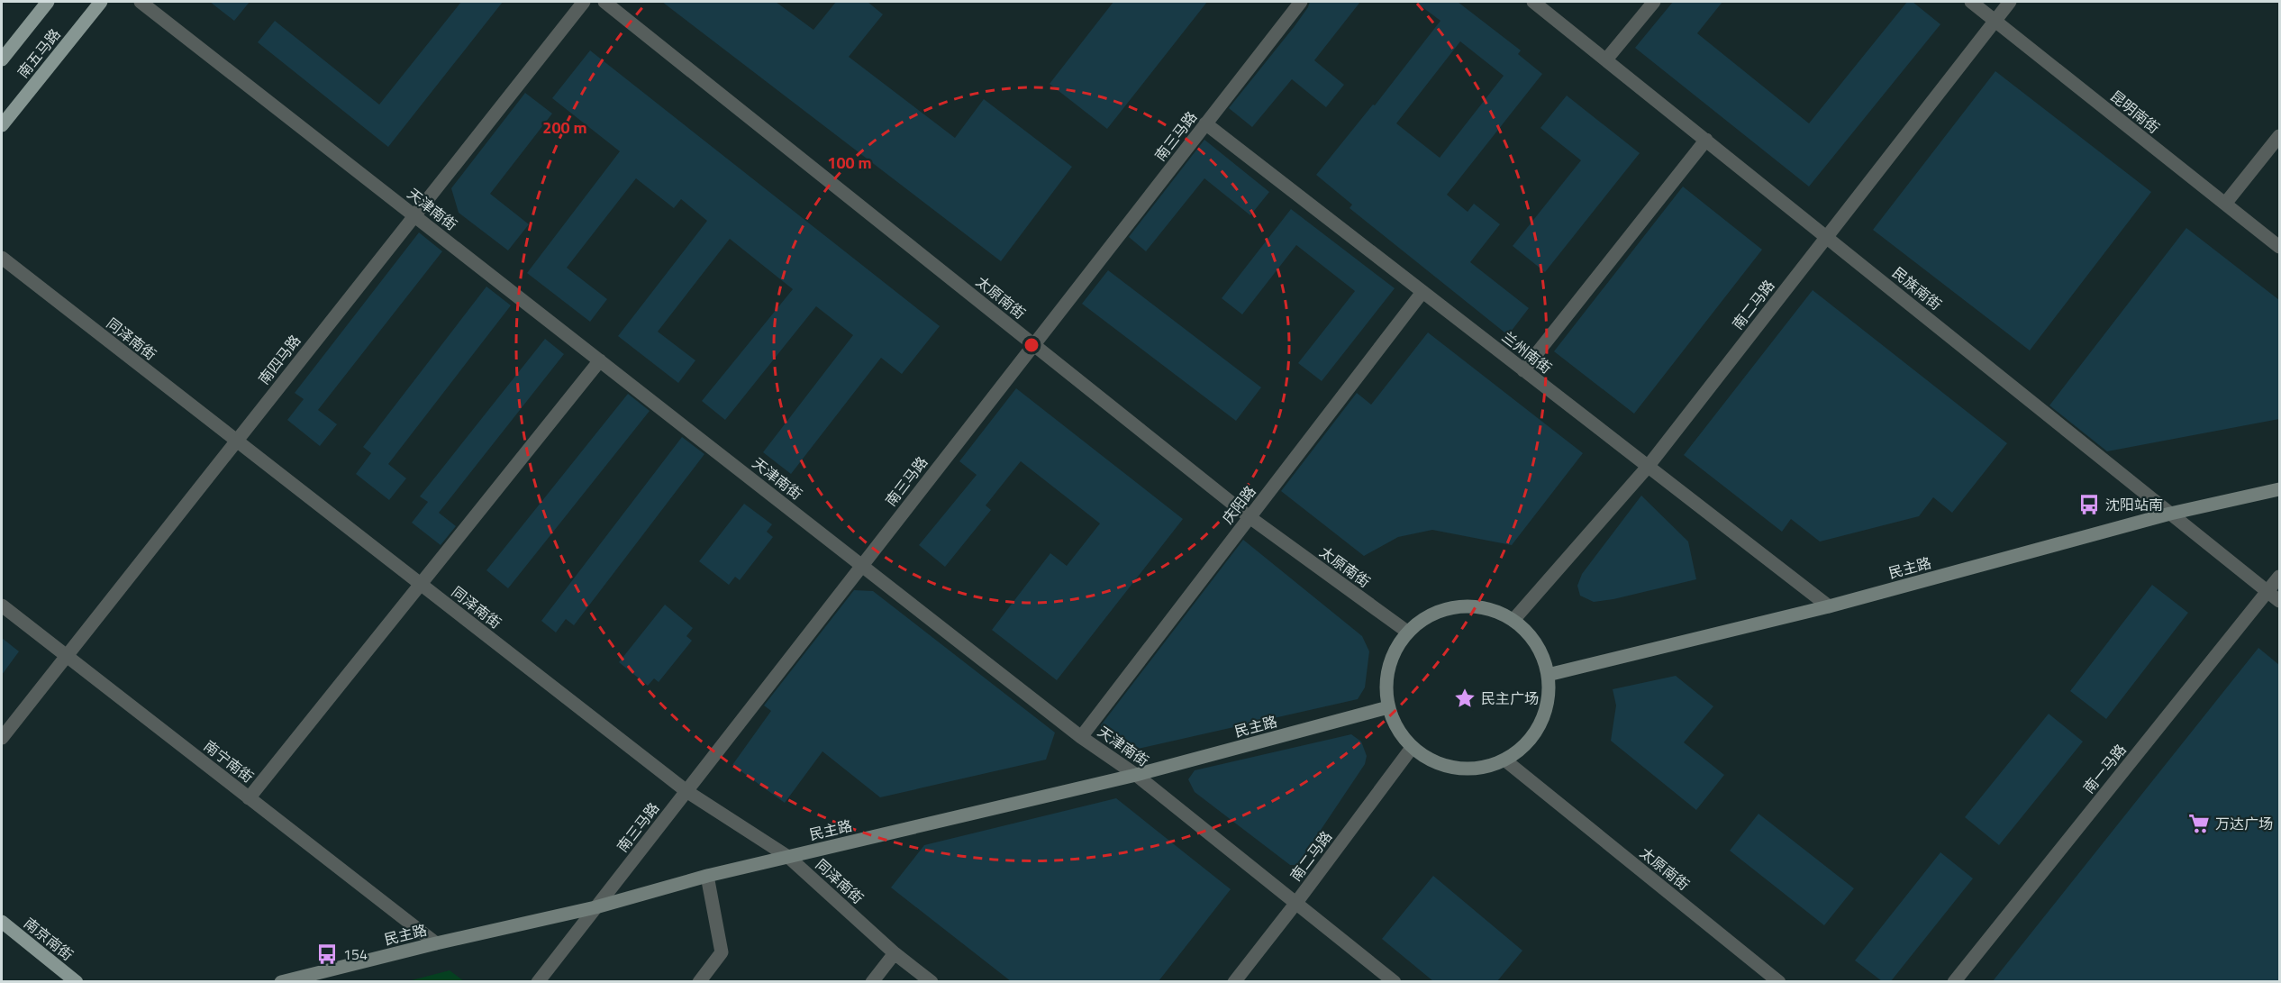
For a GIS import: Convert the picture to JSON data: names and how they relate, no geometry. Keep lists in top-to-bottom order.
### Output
{
  "streets": {
    "main road": ["南五马路", "南京南街"],
    "street": [
      "昆明南街",
      "南三马路",
      "天津南街",
      "民族南街",
      "太原南街",
      "南二马路",
      "同泽南街",
      "兰州南街",
      "南四马路",
      "庆阳路",
      "民主路",
      "南宁南街",
      "南一马路"
    ]
  },
  "crossings": [
    ["昆明南街", "南二马路"],
    ["南三马路", "天津南街"],
    ["南三马路", "太原南街"],
    ["南三马路", "同泽南街"],
    ["南三马路", "兰州南街"],
    ["南三马路", "民主路"],
    ["天津南街", "南二马路"],
    ["天津南街", "南四马路"],
    ["天津南街", "庆阳路"],
    ["天津南街", "民主路"],
    ["民族南街", "南二马路"],
    ["民族南街", "民主路"],
    ["民族南街", "南一马路"],
    ["太原南街", "南二马路"],
    ["太原南街", "庆阳路"],
    ["太原南街", "民主路"],
    ["南二马路", "兰州南街"],
    ["南二马路", "民主路"],
    ["同泽南街", "南四马路"],
    ["同泽南街", "民主路"],
    ["兰州南街", "庆阳路"],
    ["兰州南街", "民主路"],
    ["南四马路", "南宁南街"],
    ["民主路", "南宁南街"]
  ],
  "places": {
    "bus stop": ["沈阳站南", "154"],
    "place": ["民主广场"],
    "supermarket": ["万达广场"]
  },
  "rings": ["200 m", "100 m"]
}
